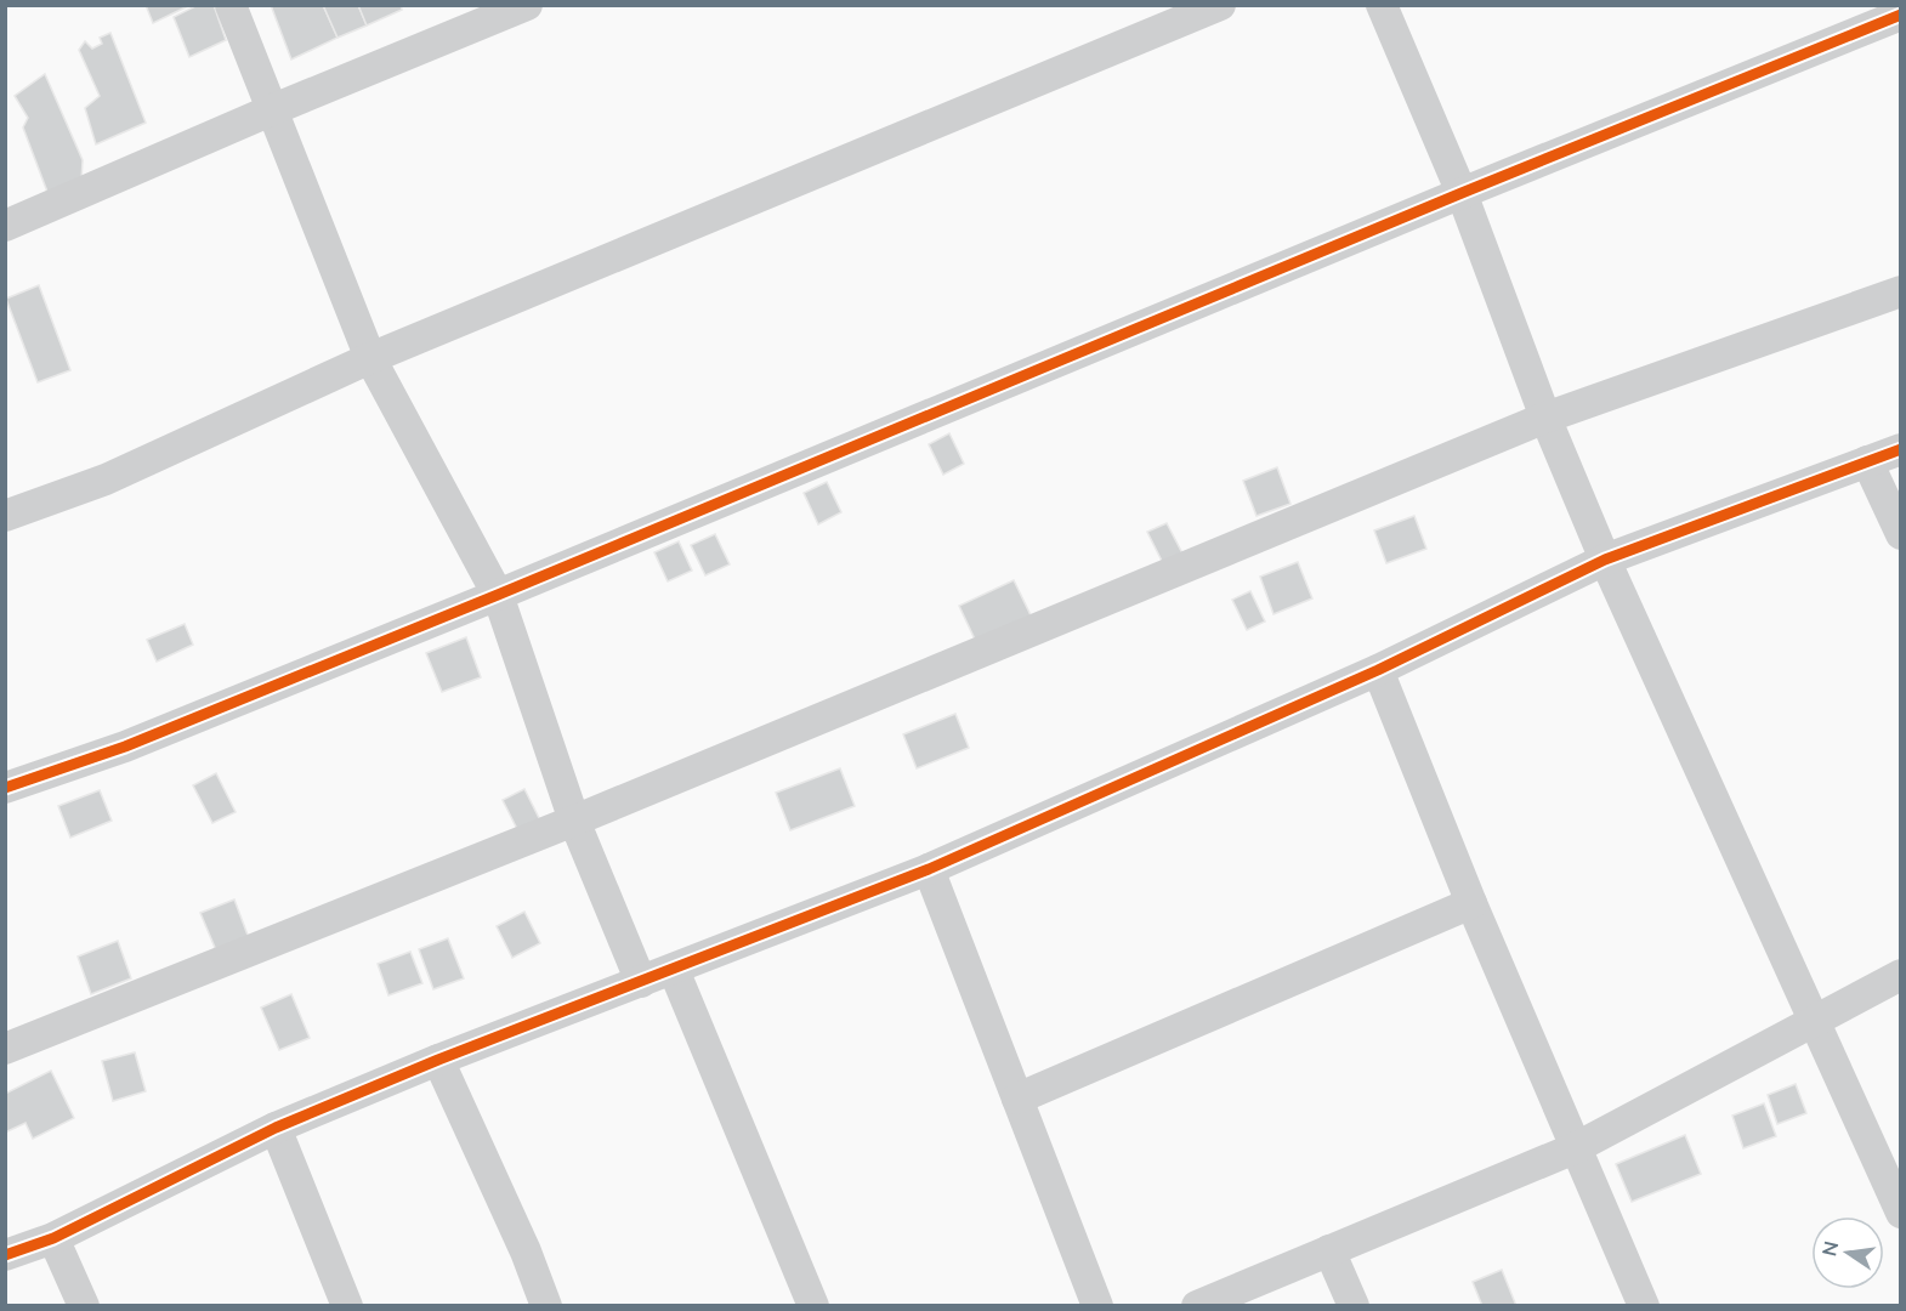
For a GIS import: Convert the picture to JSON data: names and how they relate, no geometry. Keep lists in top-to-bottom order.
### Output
{
  "north": "left"
}
